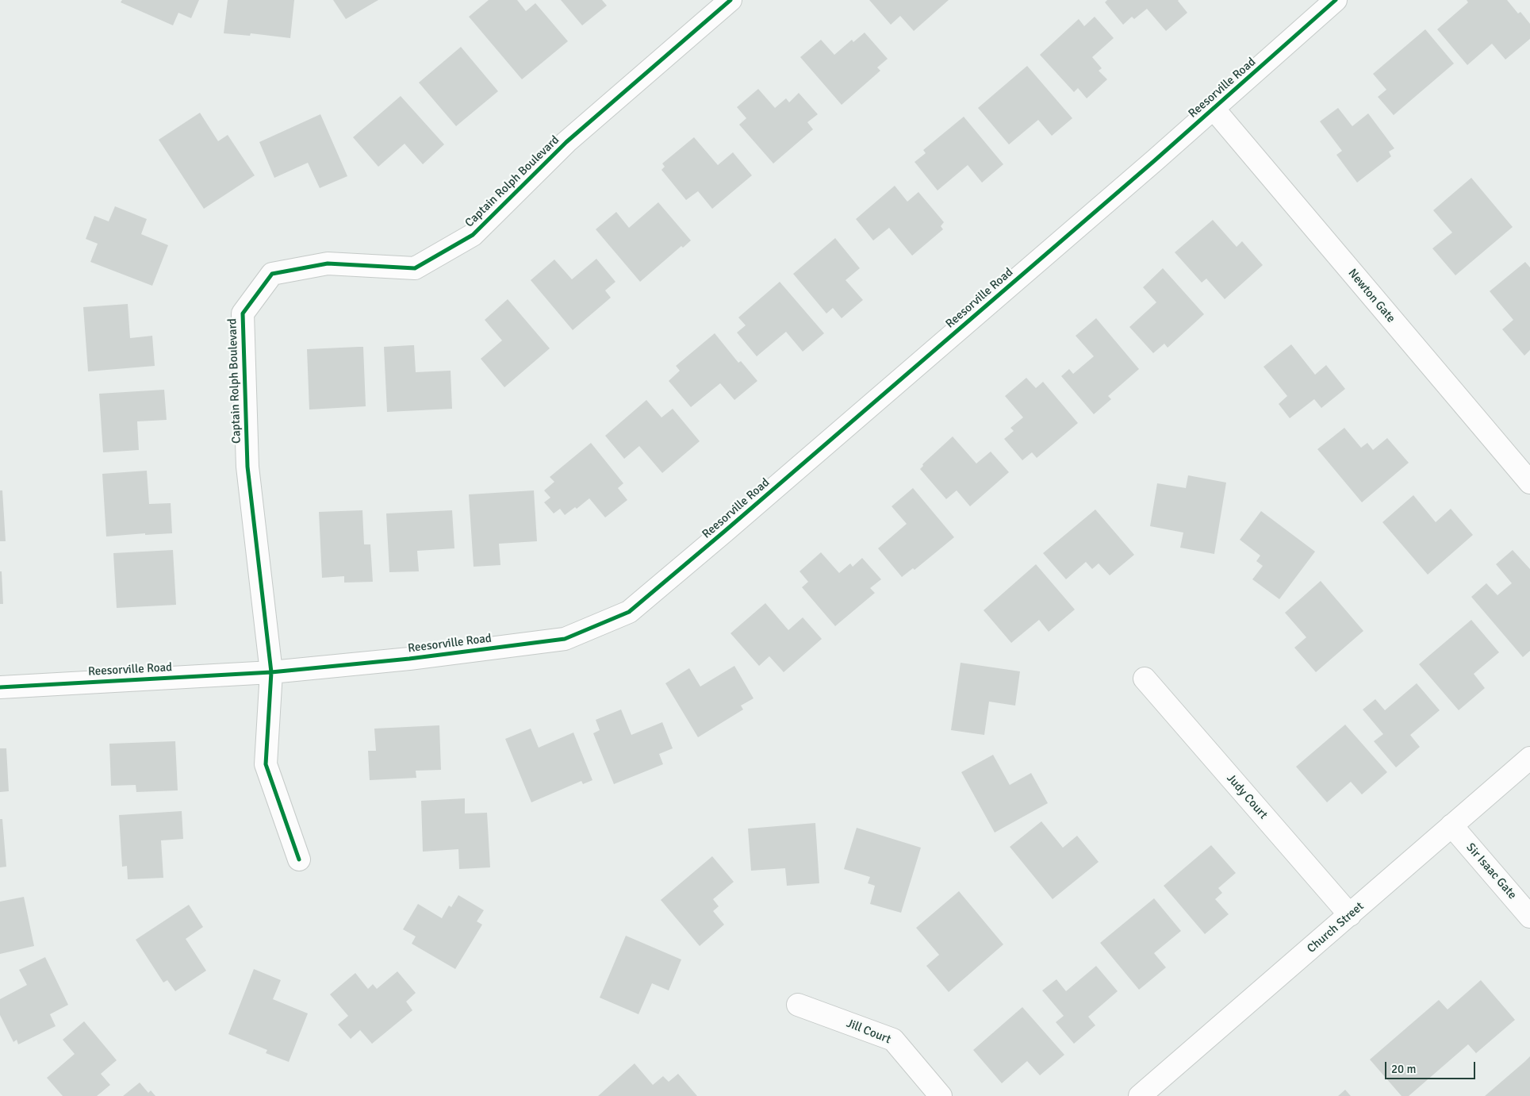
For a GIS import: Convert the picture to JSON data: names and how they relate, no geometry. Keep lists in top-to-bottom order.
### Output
{
  "streets": {
    "street": [
      "Reesorville Road",
      "Captain Rolph Boulevard",
      "Newton Gate",
      "Judy Court",
      "Sir Isaac Gate",
      "Church Street",
      "Jill Court"
    ]
  },
  "crossings": [
    ["Reesorville Road", "Captain Rolph Boulevard"],
    ["Reesorville Road", "Newton Gate"],
    ["Judy Court", "Church Street"],
    ["Sir Isaac Gate", "Church Street"]
  ],
  "scale_bar": "20 m"
}
